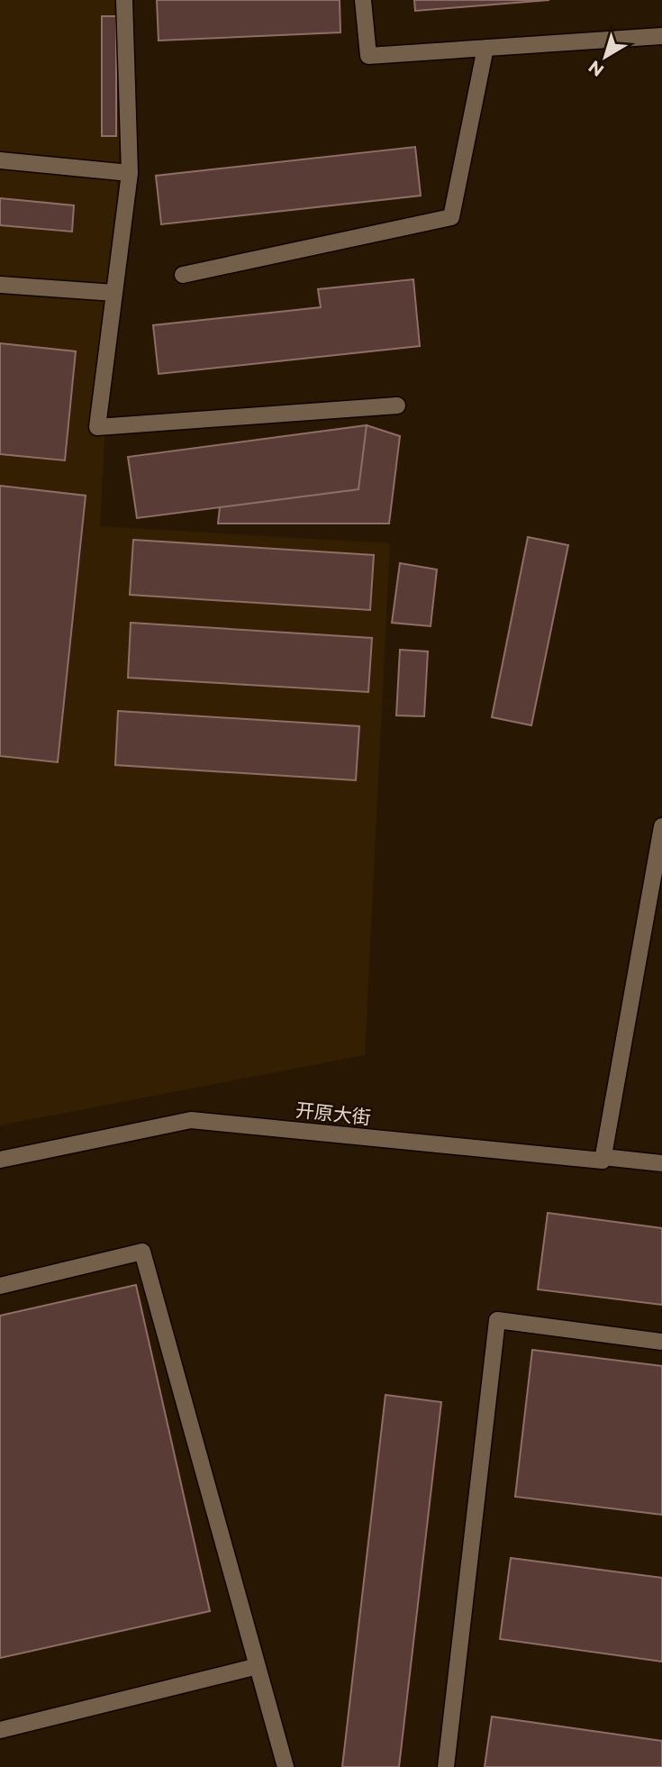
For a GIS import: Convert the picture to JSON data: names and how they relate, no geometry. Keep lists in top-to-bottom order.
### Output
{
  "streets": {
    "street": ["开原大街"]
  },
  "north": "bottom left"
}
